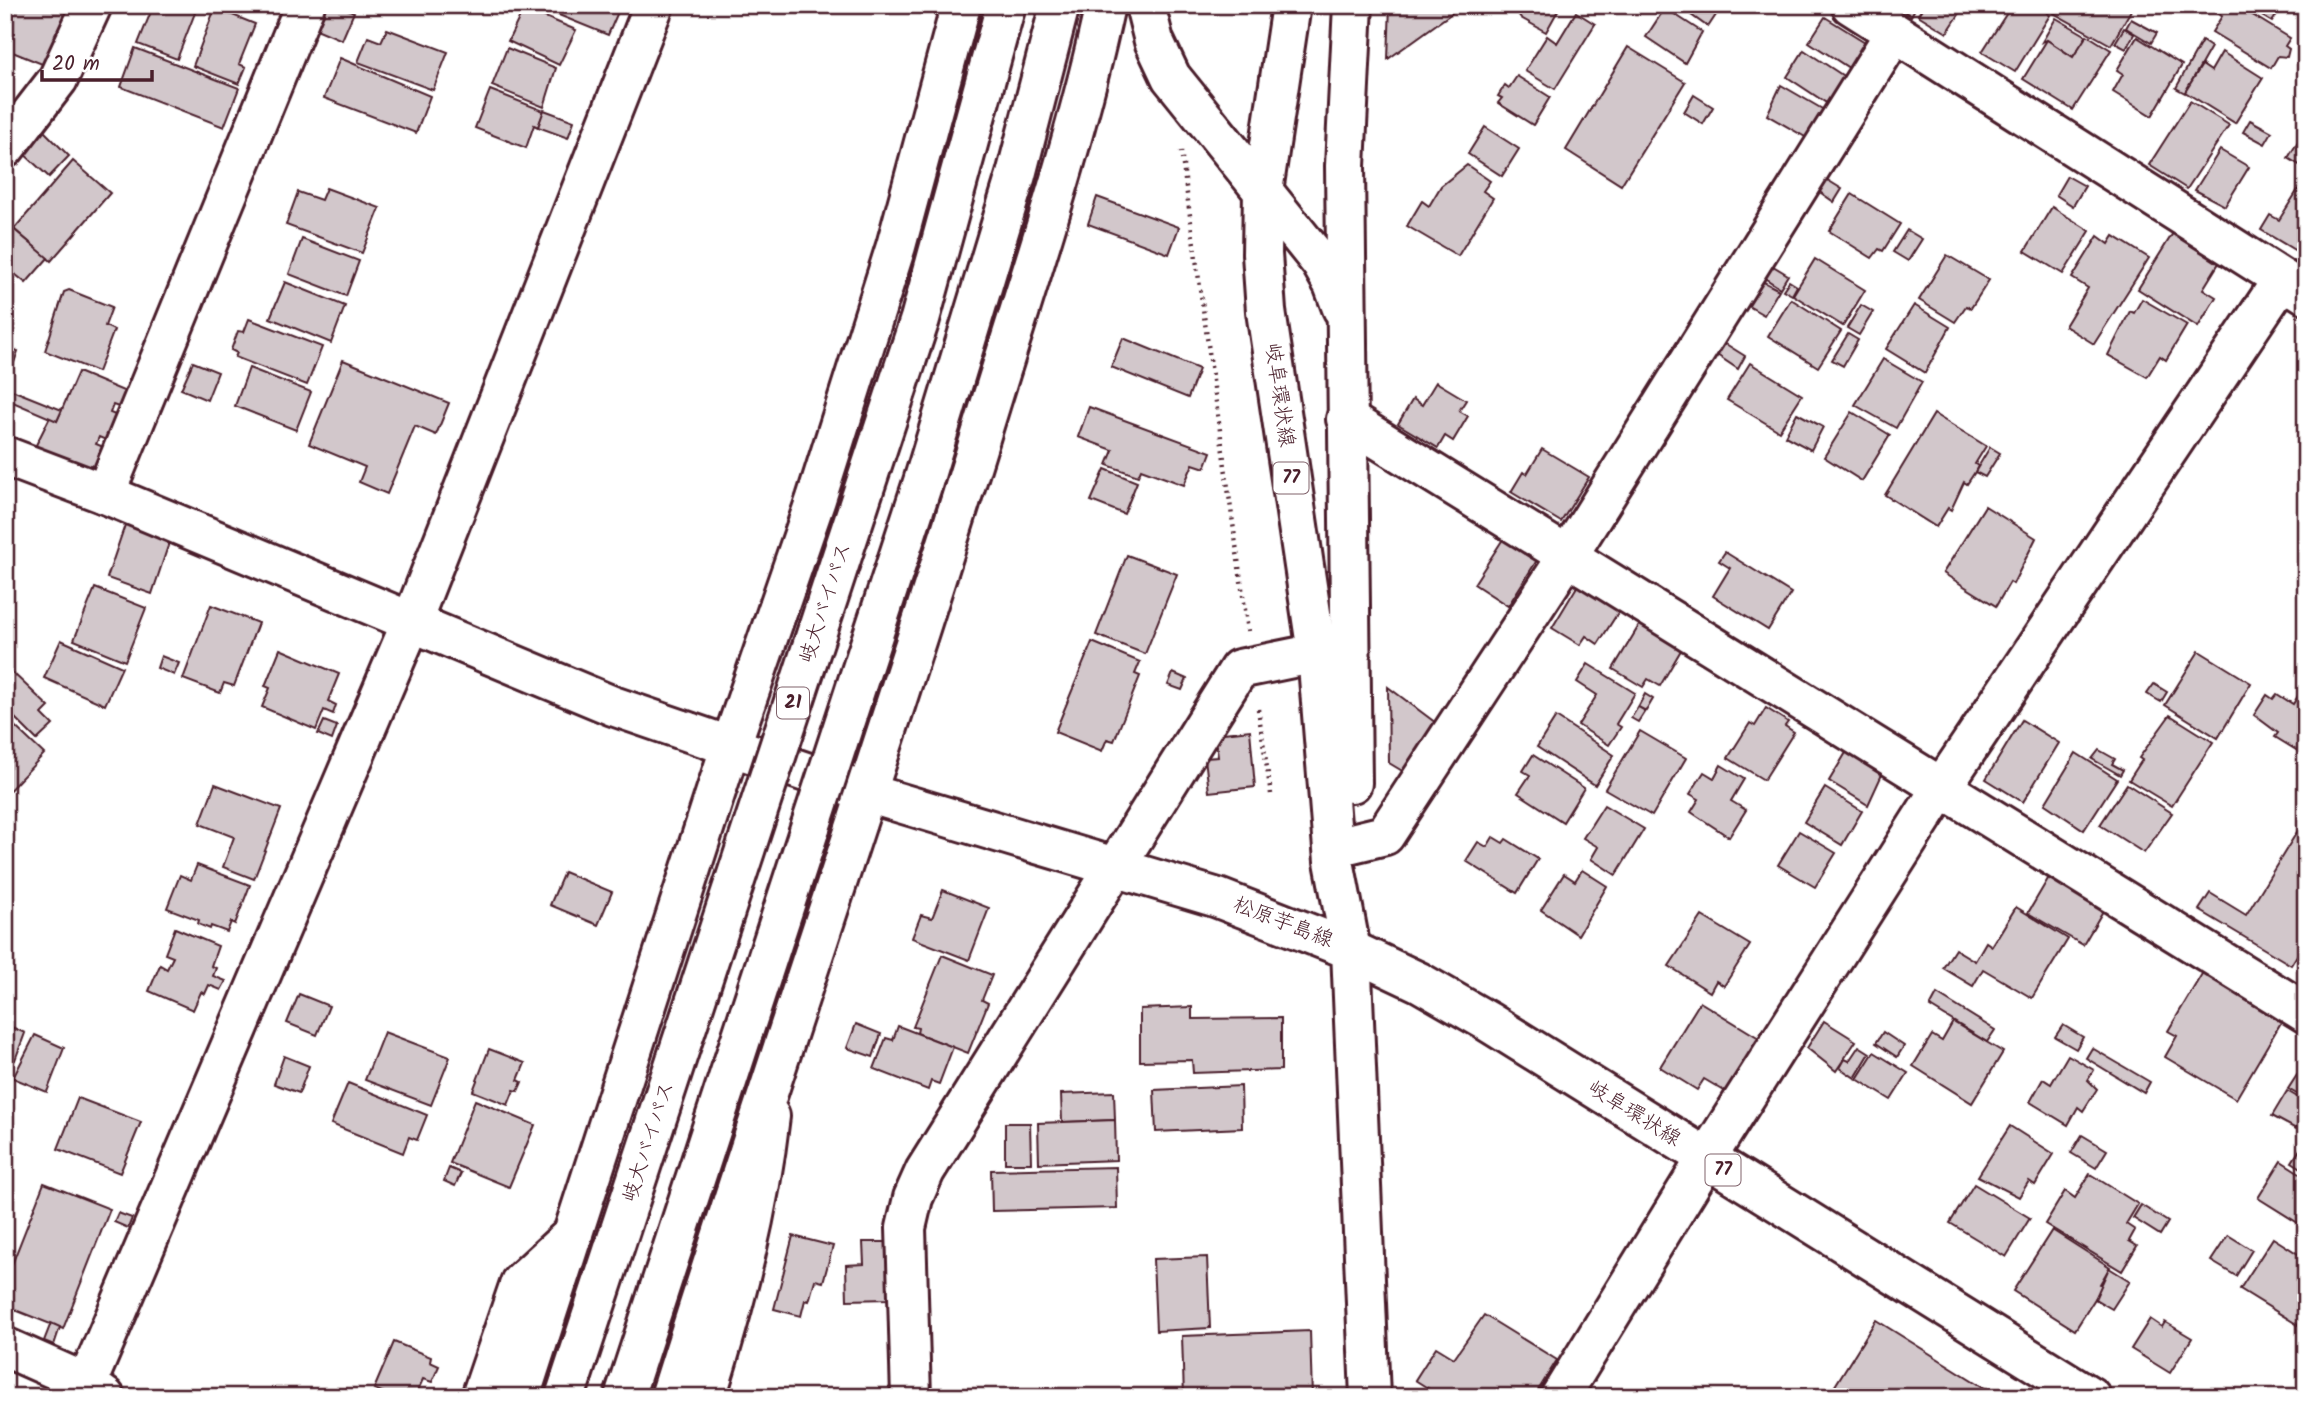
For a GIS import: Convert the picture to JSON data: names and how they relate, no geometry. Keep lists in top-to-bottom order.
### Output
{
  "streets": {
    "main road": [
      "岐阜環状線",
      "77",
      "岐大バイパス",
      "21",
      "松原芋島線"
    ]
  },
  "crossings": [
    ["岐阜環状線", "松原芋島線"],
    ["21", "松原芋島線"]
  ],
  "scale_bar": "20 m"
}
